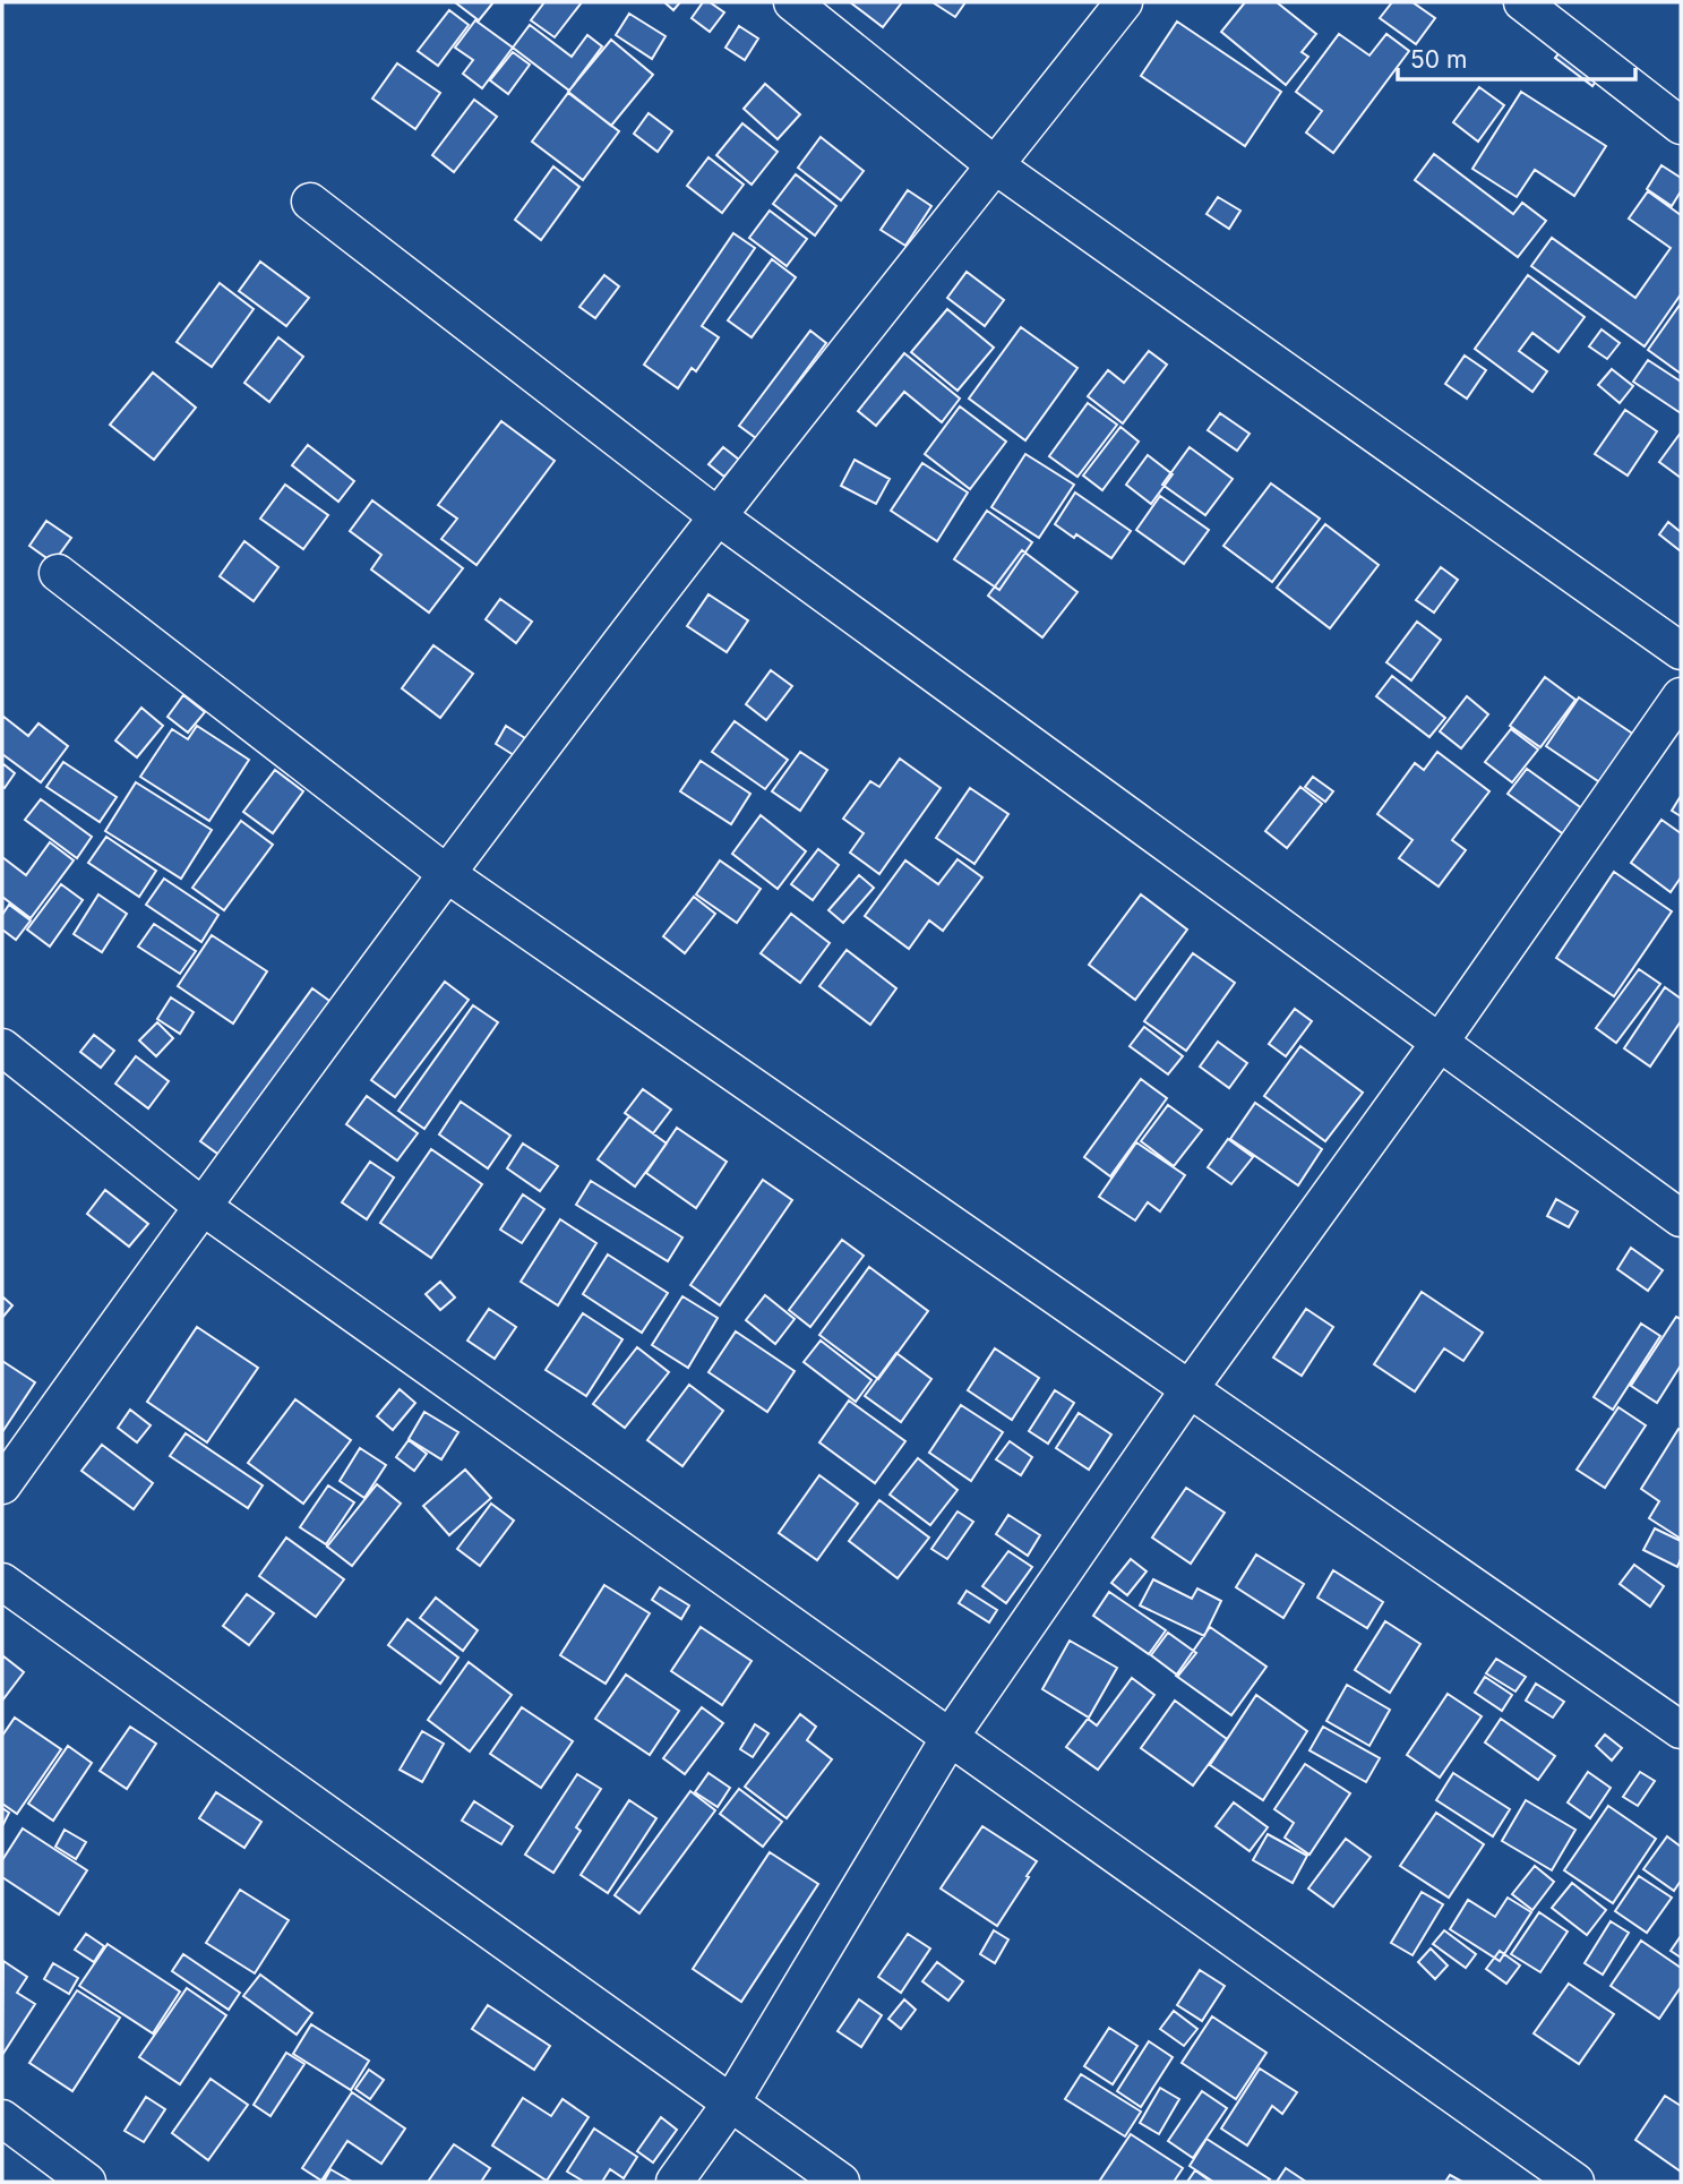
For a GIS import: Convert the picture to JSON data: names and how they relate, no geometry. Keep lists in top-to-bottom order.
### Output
{
  "scale_bar": "50 m"
}
